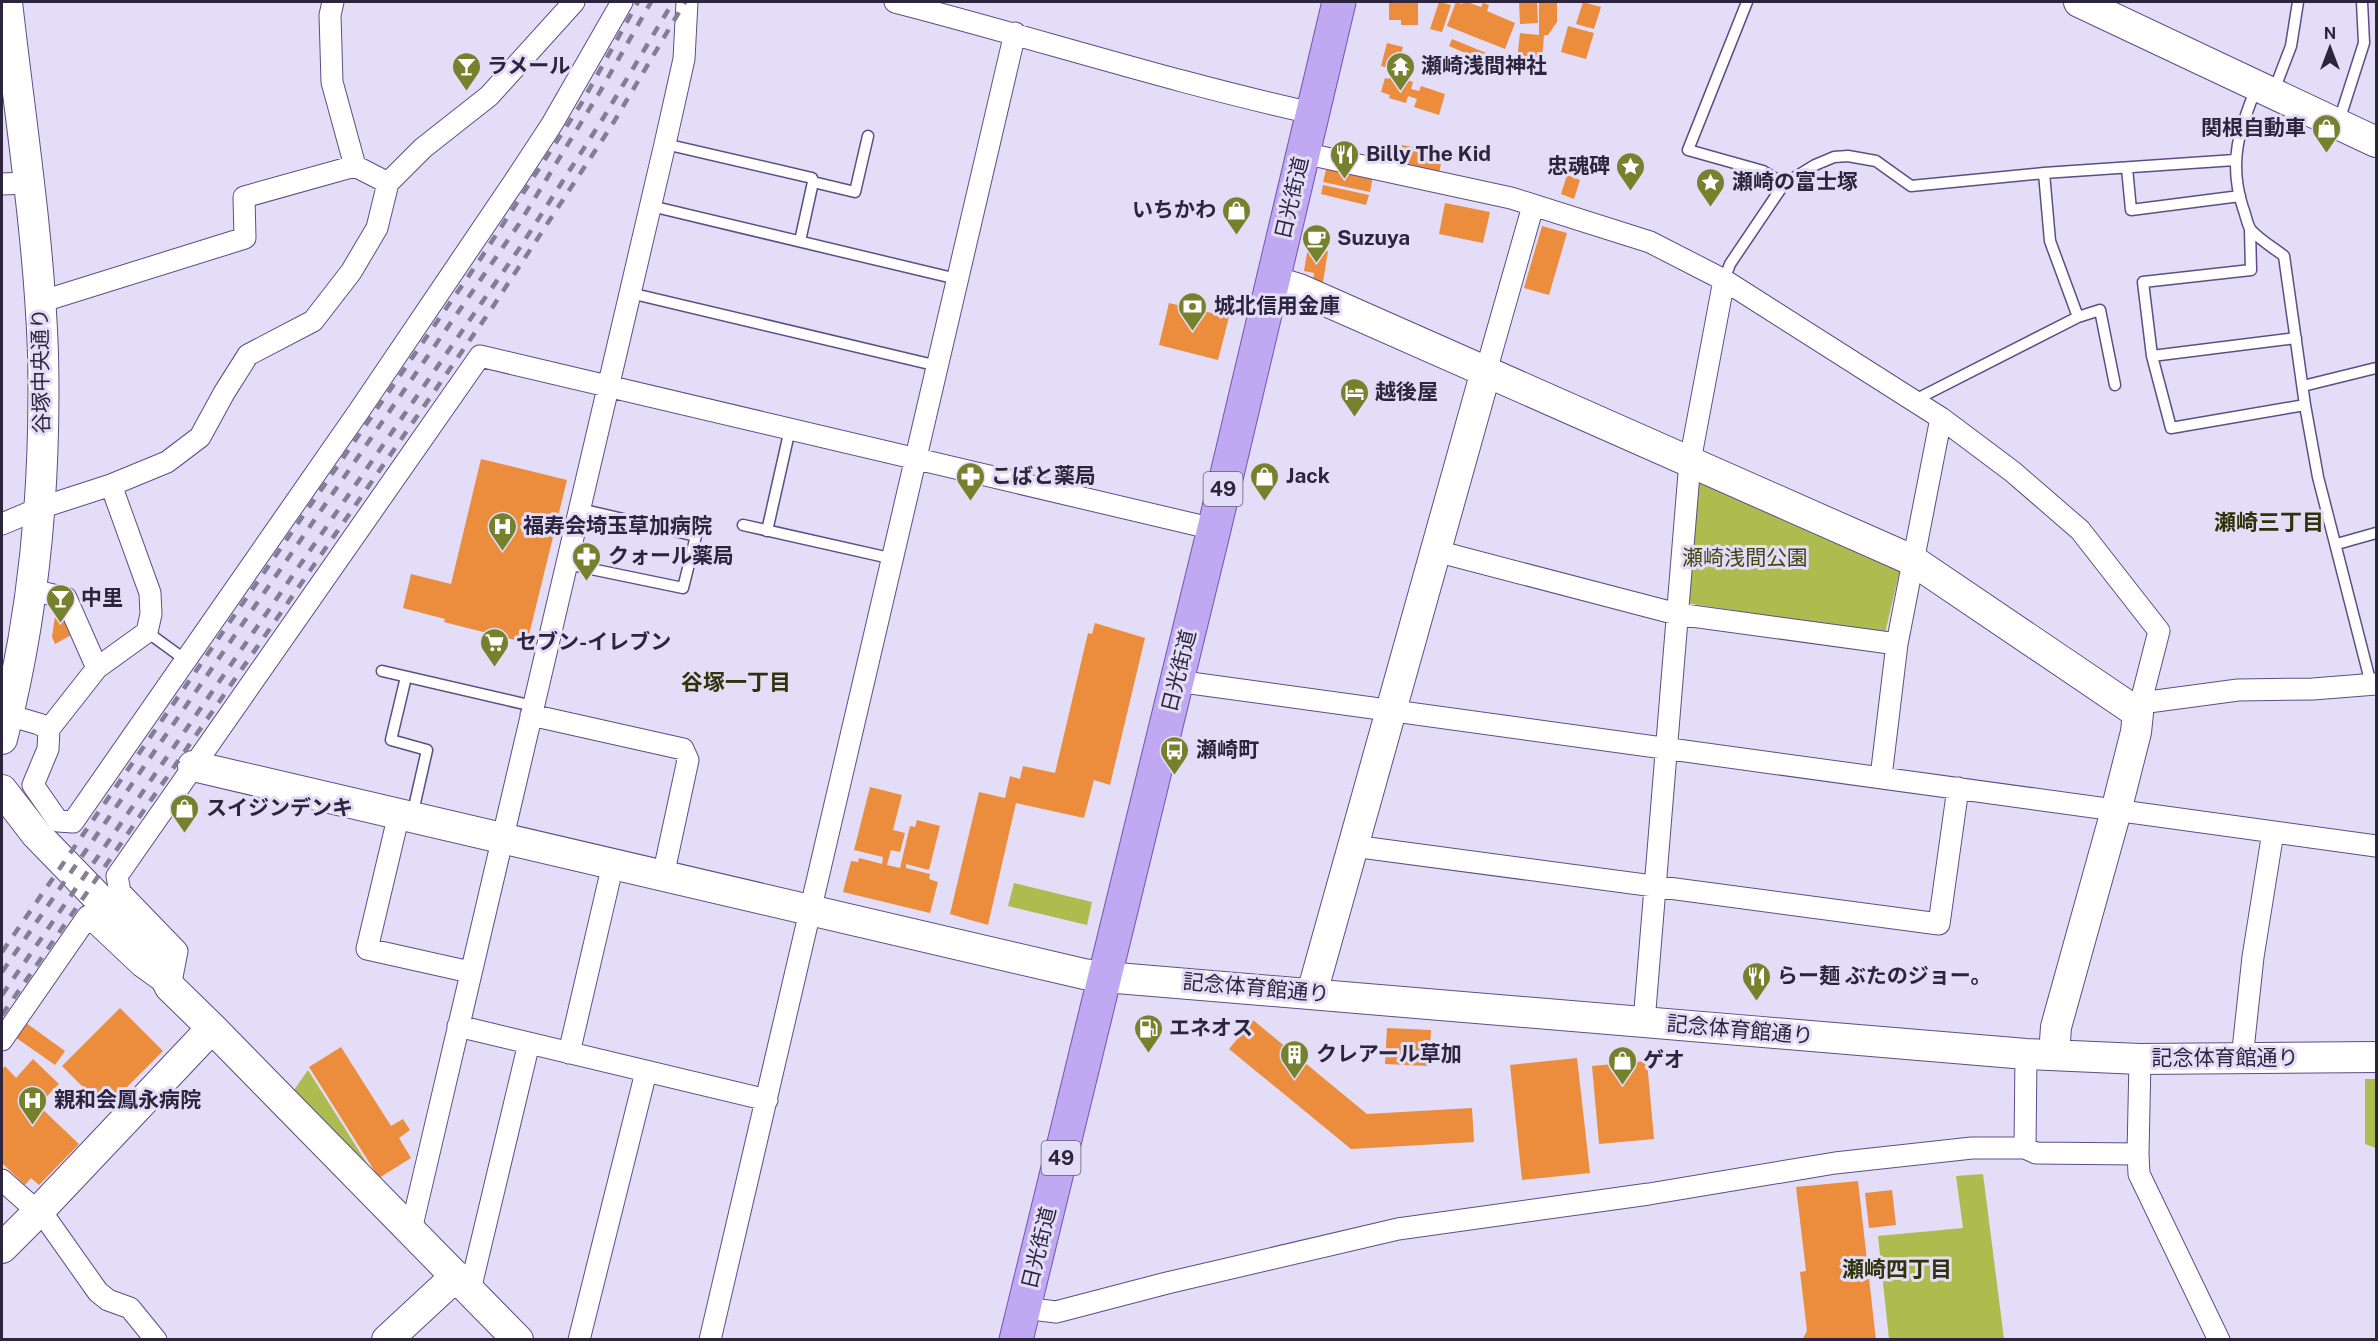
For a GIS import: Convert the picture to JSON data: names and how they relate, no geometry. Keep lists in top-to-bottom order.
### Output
{
  "streets": {
    "main road": ["日光街道", "49"],
    "street": ["谷塚中央通り", "記念体育館通り"]
  },
  "crossings": [
    ["日光街道", "記念体育館通り"]
  ],
  "districts": ["瀬崎三丁目", "谷塚一丁目", "瀬崎四丁目"],
  "parks": ["瀬崎浅間公園"],
  "places": {
    "bar": ["ラメール", "中里"],
    "temple": ["瀬崎浅間神社"],
    "shop": [
      "関根自動車",
      "いちかわ",
      "Jack",
      "スイジンデンキ",
      "ゲオ"
    ],
    "restaurant": ["Billy The Kid", "らー麺 ぶたのジョー。"],
    "place": ["忠魂碑", "瀬崎の富士塚"],
    "cafe": ["Suzuya"],
    "bank": ["城北信用金庫"],
    "hotel": ["越後屋"],
    "pharmacy": ["こばと薬局", "クォール薬局"],
    "hospital": ["福寿会埼玉草加病院", "親和会鳳永病院"],
    "supermarket": ["セブン-イレブン"],
    "bus stop": ["瀬崎町"],
    "fuel station": ["エネオス"],
    "building": ["クレアール草加"]
  },
  "north": "top"
}
